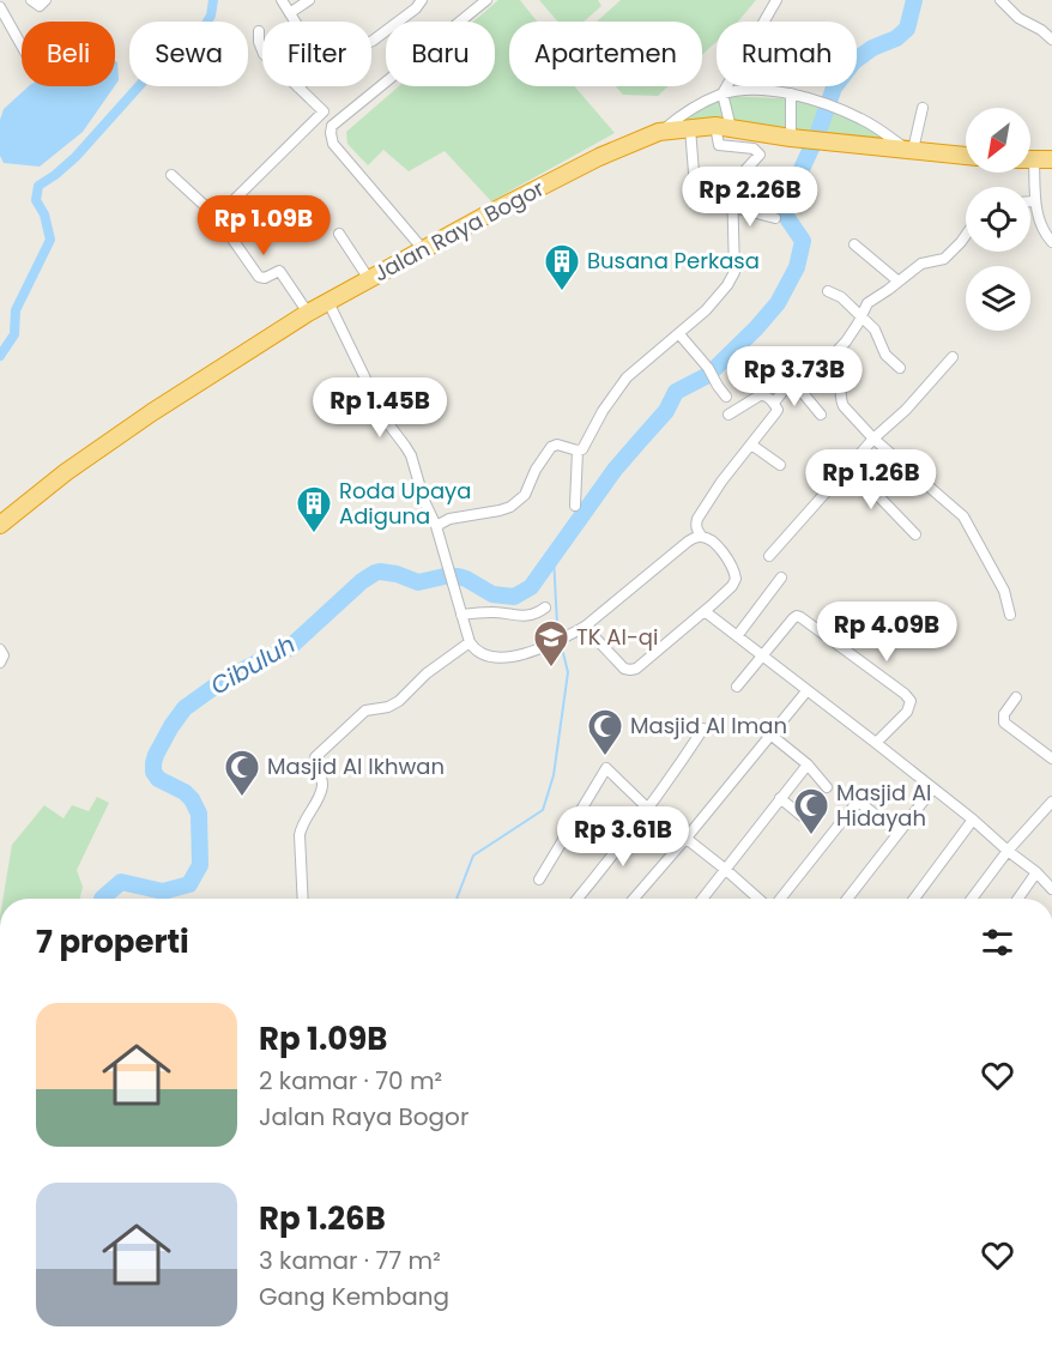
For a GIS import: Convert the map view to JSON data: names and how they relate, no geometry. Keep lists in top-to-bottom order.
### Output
{
  "streets": {
    "highway": ["Jalan Raya Bogor"]
  },
  "water": ["Cibuluh"],
  "places": {
    "building": ["Busana Perkasa", "Roda Upaya Adiguna"],
    "school or university": ["TK Al-qi"],
    "mosque": ["Masjid Al Iman", "Masjid Al Ikhwan", "Masjid Al Hidayah"]
  },
  "north": "bottom left",
  "page": {
    "chip": [
      "Beli",
      "Sewa",
      "Filter",
      "Baru",
      "Apartemen",
      "Rumah"
    ],
    "price": [
      "Rp 2.26B",
      "Rp 1.09B",
      "Rp 3.73B",
      "Rp 1.45B",
      "Rp 1.26B",
      "Rp 4.09B",
      "Rp 3.61B"
    ],
    "heading": "7 properti",
    "list": [
      {
        "name": "Rp 1.09B",
        "note": "2 kamar · 70 m² · Jalan Raya Bogor"
      },
      {
        "name": "Rp 1.26B",
        "note": "3 kamar · 77 m² · Gang Kembang"
      }
    ]
  }
}
